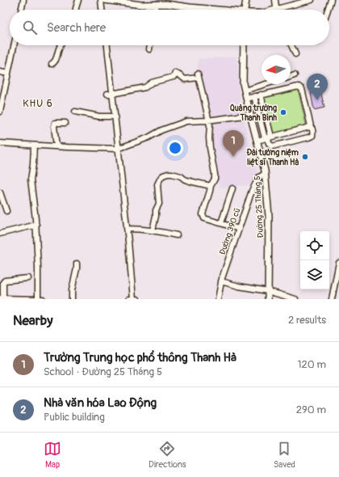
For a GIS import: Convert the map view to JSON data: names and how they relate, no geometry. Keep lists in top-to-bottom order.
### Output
{
  "streets": {
    "main road": ["Đường 25 Tháng 5"],
    "street": ["Đường 390 cũ"]
  },
  "crossings": [
    ["Đường 25 Tháng 5", "Đường 390 cũ"]
  ],
  "districts": ["KHU 6"],
  "places": ["Quảng trường Thanh Bình", "Đài tưởng niệm liệt sĩ Thanh Hà"],
  "north": "left",
  "page": {
    "search": "Search here",
    "pins": ["2", "1"],
    "heading": ["Nearby", "2 results"],
    "list": [
      {
        "mark": "1",
        "name": "Trường Trung học phổ thông Thanh Hà",
        "note": "School · Đường 25 Tháng 5",
        "value": "120 m"
      },
      {
        "mark": "2",
        "name": "Nhà văn hóa Lao Động",
        "note": "Public building",
        "value": "290 m"
      }
    ],
    "nav": ["Map", "Directions", "Saved"]
  }
}
